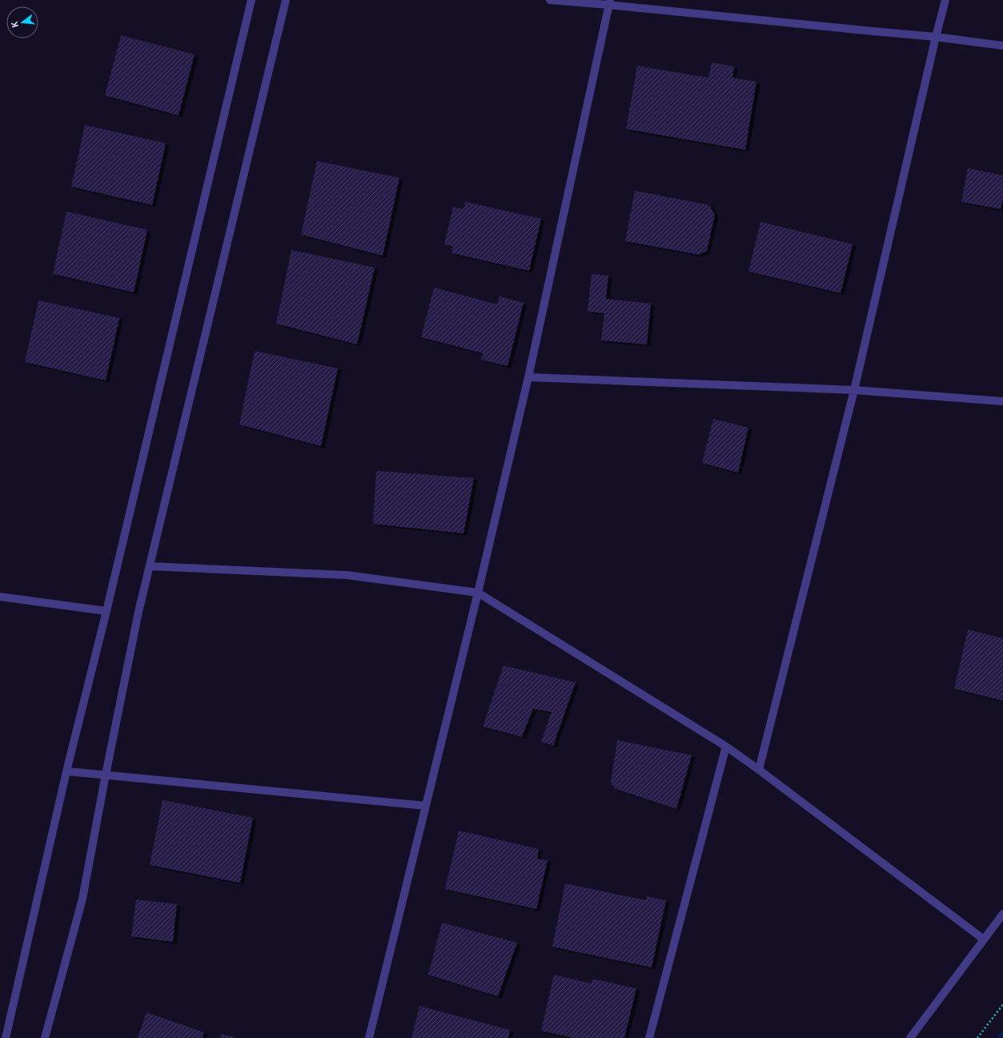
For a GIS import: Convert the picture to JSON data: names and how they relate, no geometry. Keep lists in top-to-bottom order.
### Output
{
  "north": "left"
}
